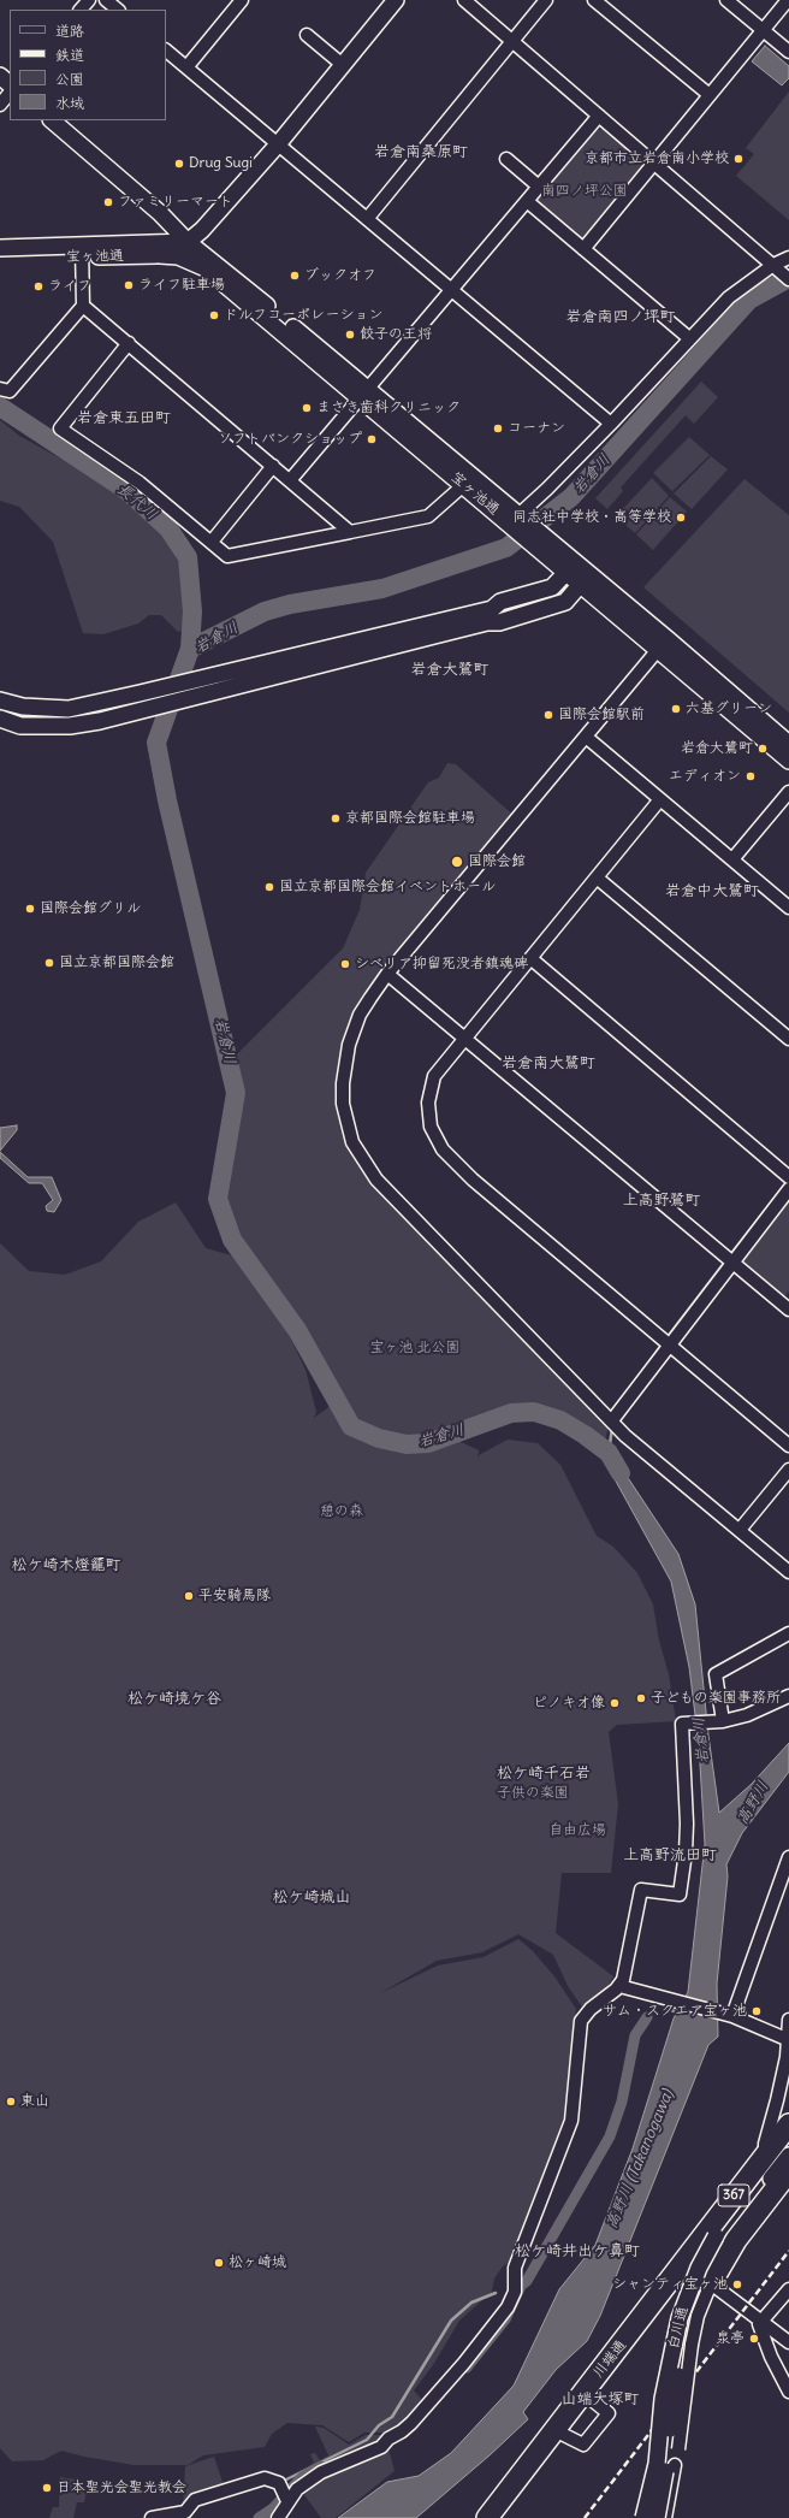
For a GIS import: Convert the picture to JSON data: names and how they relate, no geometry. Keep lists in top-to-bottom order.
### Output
{
  "streets": {
    "highway": ["367", "川端通"],
    "street": ["宝ヶ池通", "白川通"]
  },
  "districts": [
    "岩倉南桑原町",
    "岩倉南四ノ坪町",
    "岩倉東五田町",
    "岩倉大鷺町",
    "岩倉中大鷺町",
    "岩倉南大鷺町",
    "上高野鷺町",
    "松ケ崎木燈籠町",
    "松ケ崎境ケ谷",
    "松ケ崎千石岩",
    "上高野流田町",
    "松ケ崎城山",
    "松ケ崎井出ケ鼻町",
    "山端大塚町"
  ],
  "water": [
    "岩倉川",
    "長代川",
    "高野川",
    "高野川 (Takanogawa)"
  ],
  "parks": [
    "南四ノ坪公園",
    "宝ヶ池 北公園",
    "憩の森",
    "子供の楽園",
    "自由広場"
  ],
  "places": [
    "京都市立岩倉南小学校",
    "Drug Sugi",
    "ファミリーマート",
    "ブックオフ",
    "ライフ駐車場",
    "ライフ",
    "ドルフコーポレーション",
    "餃子の王将",
    "まさき歯科クリニック",
    "コーナン",
    "ソフトバンクショップ",
    "同志社中学校・高等学校",
    "六基グリーン",
    "国際会館駅前",
    "岩倉大鷺町",
    "エディオン",
    "京都国際会館駐車場",
    "国際会館",
    "国立京都国際会館イベントホール",
    "国際会館グリル",
    "国立京都国際会館",
    "シベリア抑留死没者鎮魂碑",
    "平安騎馬隊",
    "子どもの楽園事務所",
    "ピノキオ像",
    "サム・スクエア宝ヶ池",
    "東山",
    "松ヶ崎城",
    "シャンティ宝ヶ池",
    "泉亭",
    "日本聖光会聖光教会"
  ],
  "legend": [
    "道路",
    "鉄道",
    "公園",
    "水域"
  ]
}
